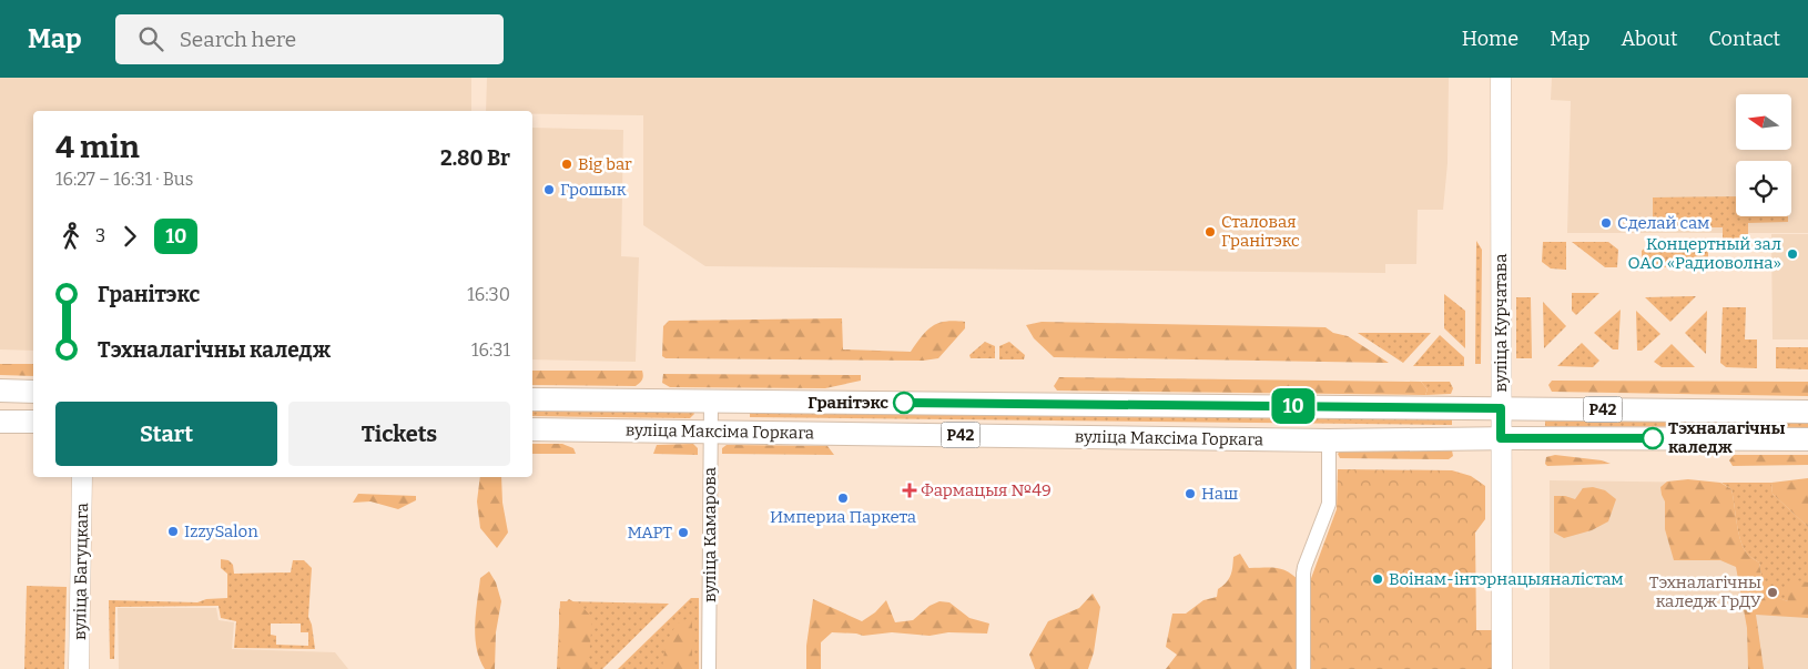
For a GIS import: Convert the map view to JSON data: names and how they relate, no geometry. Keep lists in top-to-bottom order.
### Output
{
  "streets": {
    "main road": [
      "вуліца Курчатава",
      "Р42",
      "вуліца Максіма Горкага",
      "вуліца Багуцкага"
    ],
    "street": ["вуліца Камарова"]
  },
  "crossings": [
    ["вуліца Курчатава", "вуліца Максіма Горкага"],
    ["вуліца Максіма Горкага", "вуліца Камарова"]
  ],
  "places": {
    "other": [
      "Big bar",
      "Грошык",
      "Сделай сам",
      "Сталовая Гранітэкс",
      "Концертный зал ОАО «Радиоволна»",
      "Гранітэкс",
      "Тэхналагічны каледж",
      "Наш",
      "Империа Паркета",
      "IzzySalon",
      "МАРТ",
      "Воінам-інтэрнацыяналістам",
      "Тэхналагічны каледж ГрДУ"
    ],
    "health": ["Фармацыя №49"]
  },
  "lines": ["bus line 10"],
  "north": "left",
  "page": {
    "header": "Map",
    "search": "Search here",
    "nav": [
      "Home",
      "Map",
      "About",
      "Contact"
    ],
    "on_map": "10",
    "heading": ["4 min", "16:27 – 16:31 · Bus", "2.80 Br"],
    "legs": ["3", "10"],
    "list": [
      {
        "name": "Гранітэкс",
        "value": "16:30"
      },
      {
        "name": "Тэхналагічны каледж",
        "value": "16:31"
      }
    ],
    "buttons": ["Start", "Tickets"]
  }
}
